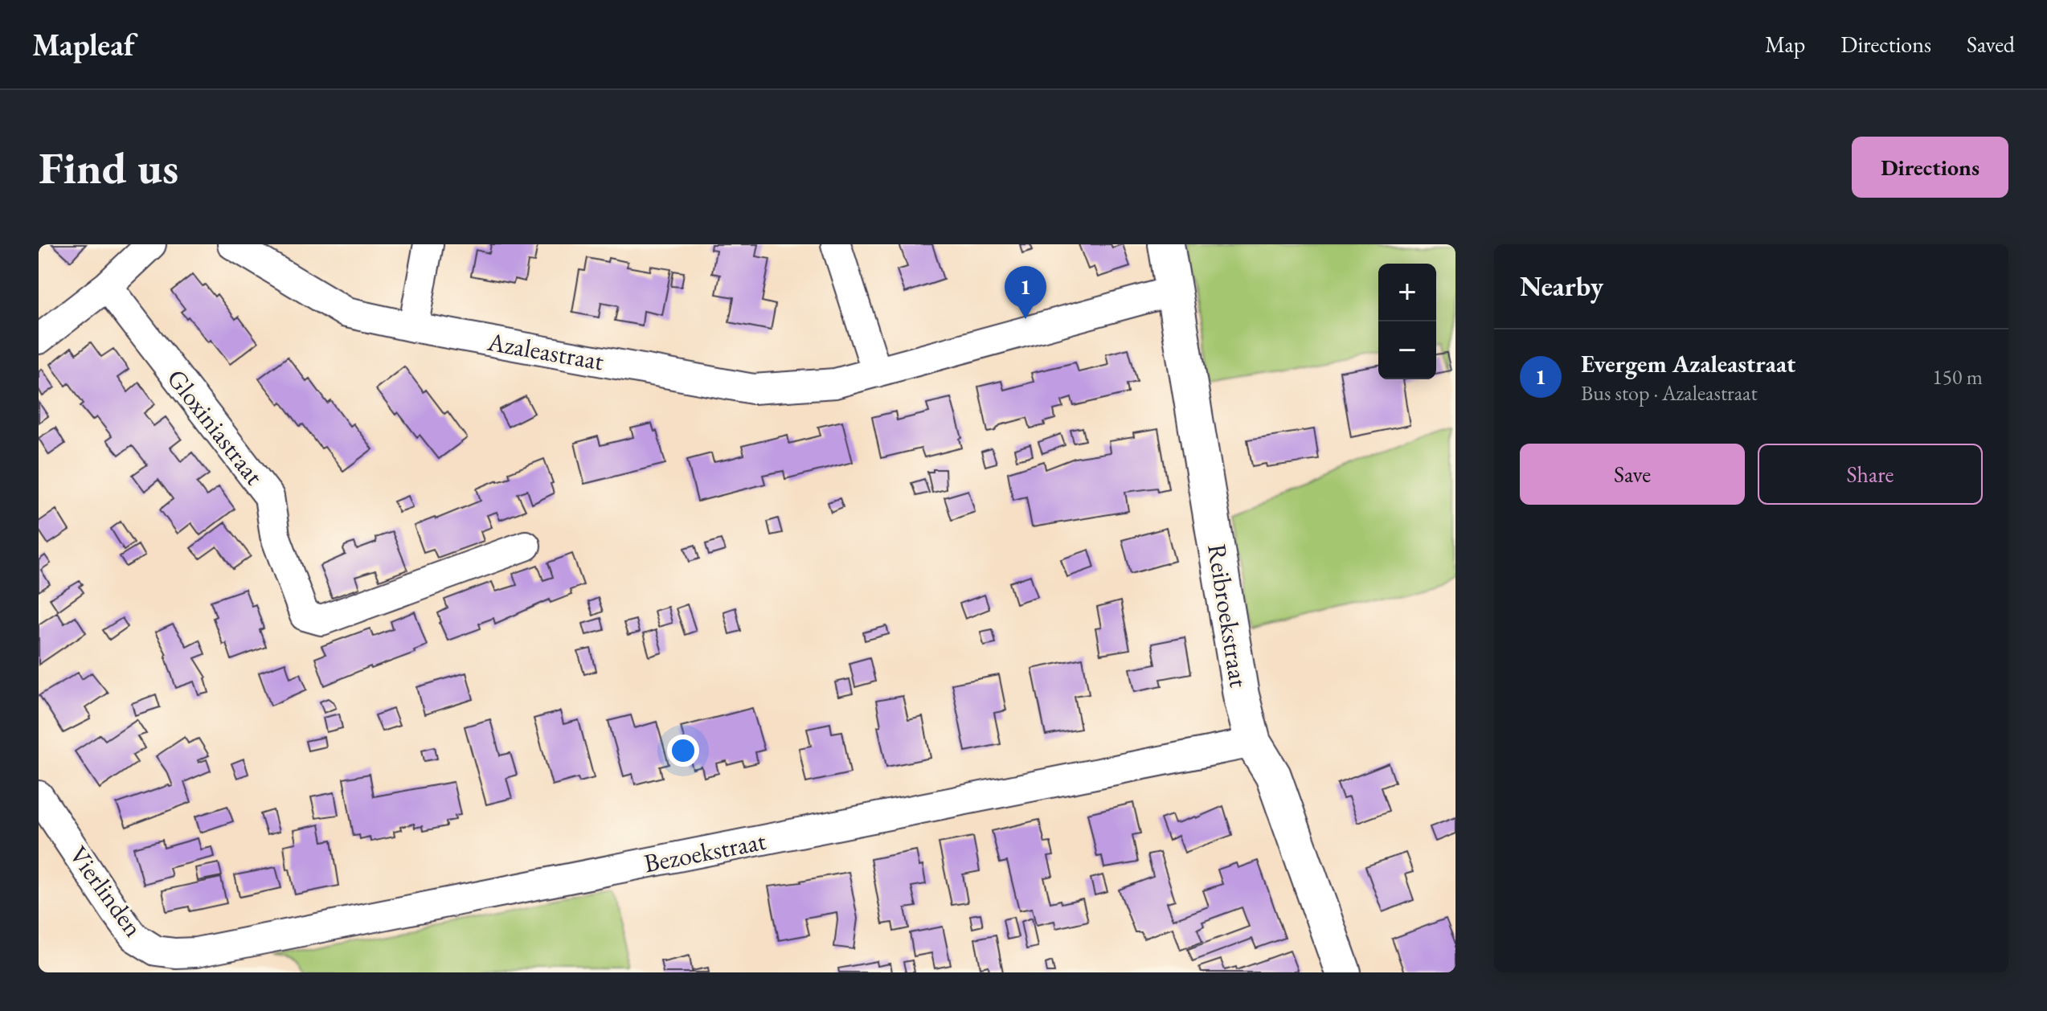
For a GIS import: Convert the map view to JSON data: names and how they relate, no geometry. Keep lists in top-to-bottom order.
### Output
{
  "streets": {
    "street": [
      "Azaleastraat",
      "Gloxiniastraat",
      "Reibroekstraat",
      "Bezoekstraat",
      "Vierlinden"
    ]
  },
  "crossings": [
    ["Azaleastraat", "Reibroekstraat"],
    ["Reibroekstraat", "Bezoekstraat"],
    ["Bezoekstraat", "Vierlinden"]
  ],
  "page": {
    "header": "Mapleaf",
    "nav": ["Map", "Directions", "Saved"],
    "buttons": [
      "Directions",
      ["Save", "Share"]
    ],
    "title": "Find us",
    "heading": "Nearby",
    "map_buttons": ["+", "−"],
    "pins": "1",
    "list": [
      {
        "mark": "1",
        "name": "Evergem Azaleastraat",
        "note": "Bus stop · Azaleastraat",
        "value": "150 m"
      }
    ]
  }
}
